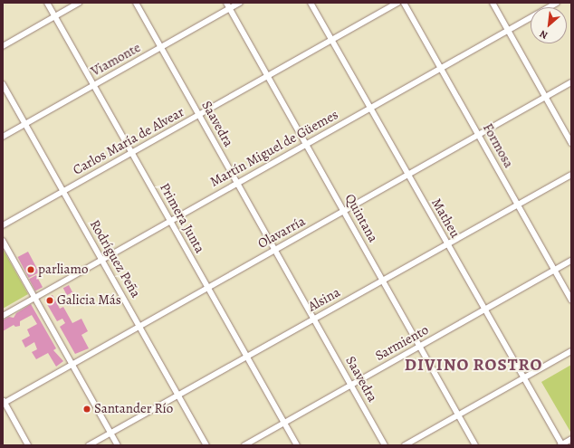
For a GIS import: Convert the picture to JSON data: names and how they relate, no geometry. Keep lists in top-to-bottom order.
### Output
{
  "streets": {
    "street": [
      "Viamonte",
      "Saavedra",
      "Carlos María de Alvear",
      "Formosa",
      "Martín Miguel de Güemes",
      "Primera Junta",
      "Quintana",
      "Matheu",
      "Olavarría",
      "Rodríguez Peña",
      "Alsina",
      "Sarmiento"
    ]
  },
  "crossings": [
    ["Viamonte", "Saavedra"],
    ["Viamonte", "Primera Junta"],
    ["Viamonte", "Quintana"],
    ["Viamonte", "Rodríguez Peña"],
    ["Saavedra", "Carlos María de Alvear"],
    ["Saavedra", "Martín Miguel de Güemes"],
    ["Saavedra", "Olavarría"],
    ["Saavedra", "Alsina"],
    ["Saavedra", "Sarmiento"],
    ["Carlos María de Alvear", "Primera Junta"],
    ["Carlos María de Alvear", "Quintana"],
    ["Carlos María de Alvear", "Matheu"],
    ["Carlos María de Alvear", "Rodríguez Peña"],
    ["Formosa", "Martín Miguel de Güemes"],
    ["Formosa", "Olavarría"],
    ["Formosa", "Alsina"],
    ["Formosa", "Sarmiento"],
    ["Martín Miguel de Güemes", "Primera Junta"],
    ["Martín Miguel de Güemes", "Quintana"],
    ["Martín Miguel de Güemes", "Matheu"],
    ["Martín Miguel de Güemes", "Rodríguez Peña"],
    ["Primera Junta", "Olavarría"],
    ["Primera Junta", "Alsina"],
    ["Primera Junta", "Sarmiento"],
    ["Quintana", "Olavarría"],
    ["Quintana", "Alsina"],
    ["Quintana", "Sarmiento"],
    ["Matheu", "Olavarría"],
    ["Matheu", "Alsina"],
    ["Matheu", "Sarmiento"],
    ["Olavarría", "Rodríguez Peña"],
    ["Rodríguez Peña", "Alsina"]
  ],
  "districts": ["DIVINO ROSTRO"],
  "places": ["parliamo", "Galicia Más", "Santander Río"],
  "north": "bottom left"
}
